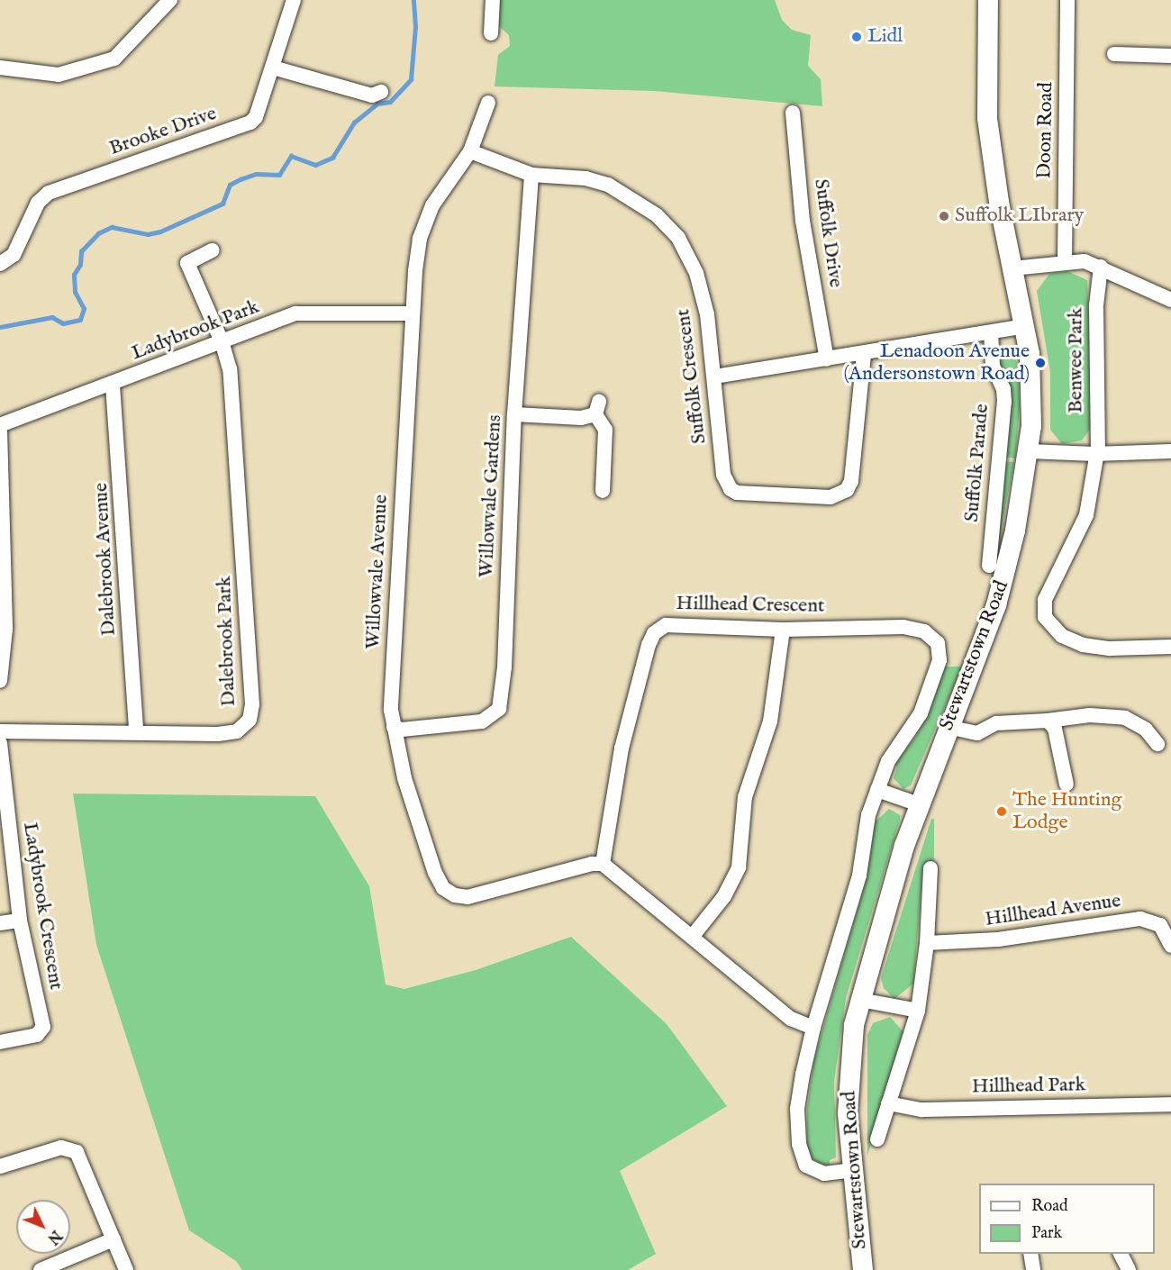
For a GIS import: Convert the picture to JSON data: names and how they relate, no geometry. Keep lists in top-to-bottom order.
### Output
{
  "streets": {
    "main road": ["Stewartstown Road"],
    "street": [
      "Doon Road",
      "Brooke Drive",
      "Suffolk Drive",
      "Ladybrook Park",
      "Benwee Park",
      "Suffolk Crescent",
      "Suffolk Parade",
      "Willowvale Gardens",
      "Dalebrook Avenue",
      "Willowvale Avenue",
      "Hillhead Crescent",
      "Dalebrook Park",
      "Ladybrook Crescent",
      "Hillhead Avenue",
      "Hillhead Park"
    ]
  },
  "crossings": [
    ["Ladybrook Park", "Dalebrook Avenue"],
    ["Ladybrook Park", "Willowvale Avenue"],
    ["Ladybrook Park", "Dalebrook Park"],
    ["Suffolk Crescent", "Willowvale Gardens"],
    ["Suffolk Crescent", "Willowvale Avenue"],
    ["Willowvale Gardens", "Willowvale Avenue"],
    ["Dalebrook Avenue", "Dalebrook Park"],
    ["Willowvale Avenue", "Hillhead Crescent"],
    ["Hillhead Crescent", "Stewartstown Road"]
  ],
  "places": [
    "Lidl",
    "Suffolk LIbrary",
    "Lenadoon Avenue (Andersonstown Road)",
    "The Hunting Lodge"
  ],
  "legend": ["Road", "Park"],
  "north": "bottom right"
}
